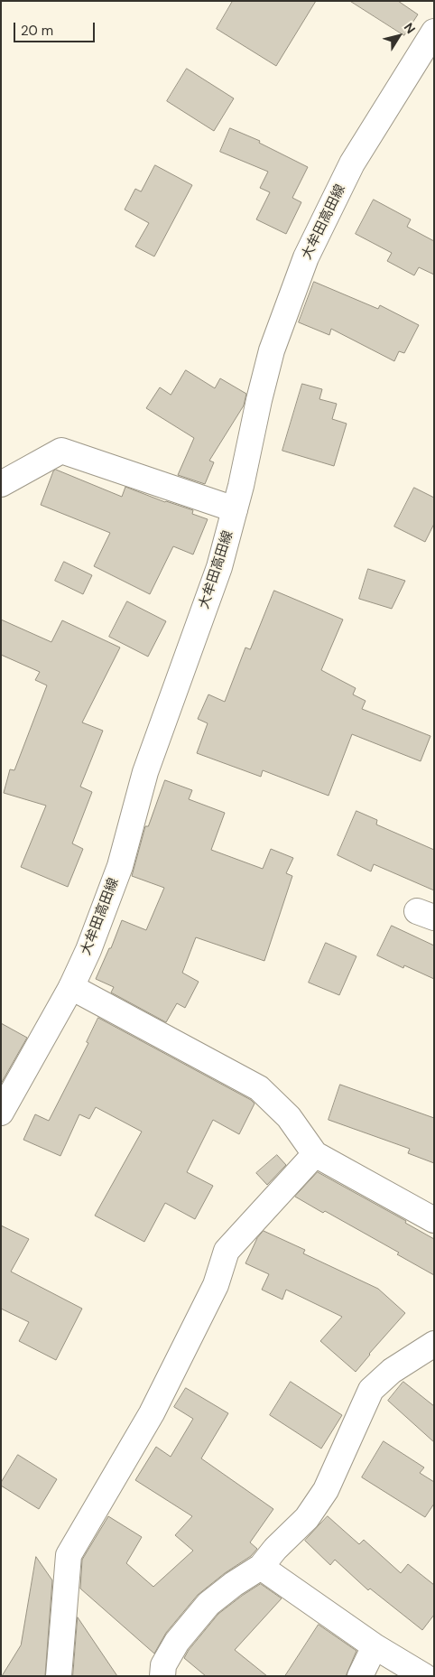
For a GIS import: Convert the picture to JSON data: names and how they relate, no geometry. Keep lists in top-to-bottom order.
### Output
{
  "streets": {
    "street": ["大牟田高田線"]
  },
  "scale_bar": "20 m",
  "north": "top right"
}
